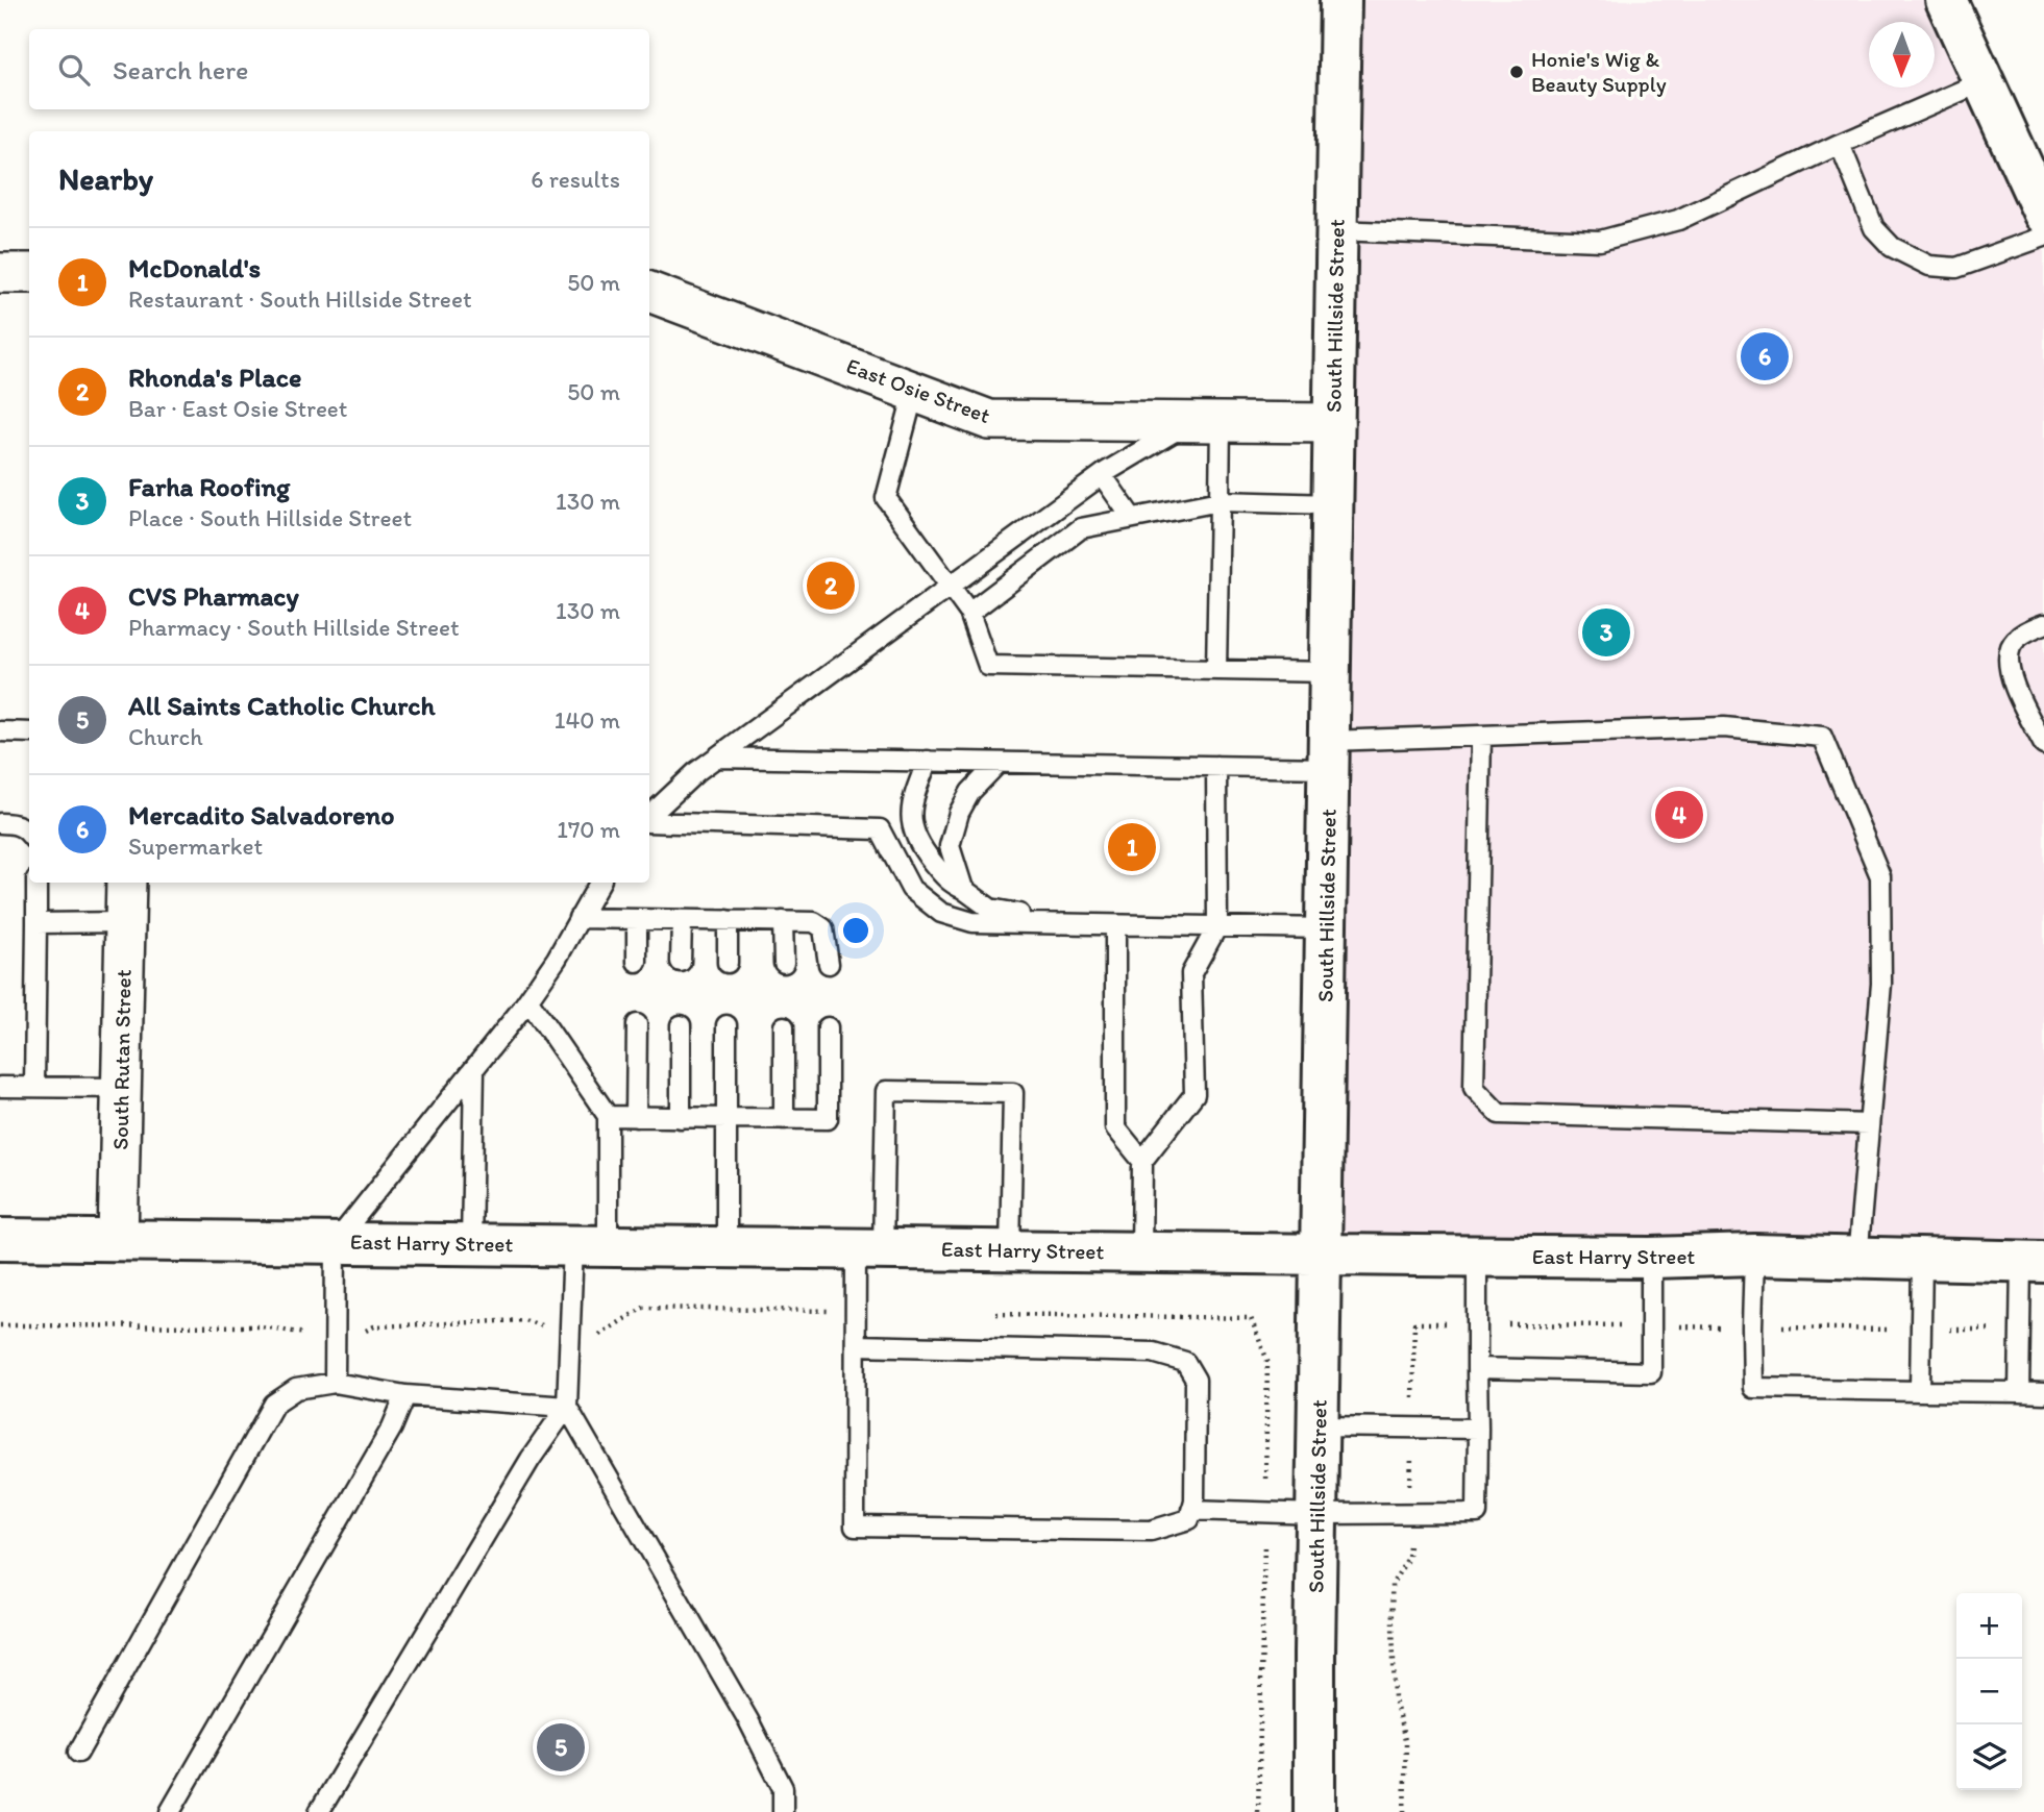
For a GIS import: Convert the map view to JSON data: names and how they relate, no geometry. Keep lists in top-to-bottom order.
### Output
{
  "streets": {
    "main road": ["South Hillside Street", "East Harry Street"],
    "street": ["East Osie Street", "South Rutan Street"]
  },
  "crossings": [
    ["South Hillside Street", "East Osie Street"],
    ["South Hillside Street", "East Harry Street"],
    ["South Rutan Street", "East Harry Street"]
  ],
  "places": ["Honie's Wig & Beauty Supply"],
  "north": "bottom",
  "page": {
    "search": "Search here",
    "heading": ["Nearby", "6 results"],
    "list": [
      {
        "mark": "1",
        "name": "McDonald's",
        "note": "Restaurant · South Hillside Street",
        "value": "50 m"
      },
      {
        "mark": "2",
        "name": "Rhonda's Place",
        "note": "Bar · East Osie Street",
        "value": "50 m"
      },
      {
        "mark": "3",
        "name": "Farha Roofing",
        "note": "Place · South Hillside Street",
        "value": "130 m"
      },
      {
        "mark": "4",
        "name": "CVS Pharmacy",
        "note": "Pharmacy · South Hillside Street",
        "value": "130 m"
      },
      {
        "mark": "5",
        "name": "All Saints Catholic Church",
        "note": "Church",
        "value": "140 m"
      },
      {
        "mark": "6",
        "name": "Mercadito Salvadoreno",
        "note": "Supermarket",
        "value": "170 m"
      }
    ],
    "pins": [
      "6",
      "2",
      "3",
      "4",
      "1",
      "5"
    ],
    "map_buttons": ["+", "−"]
  }
}
